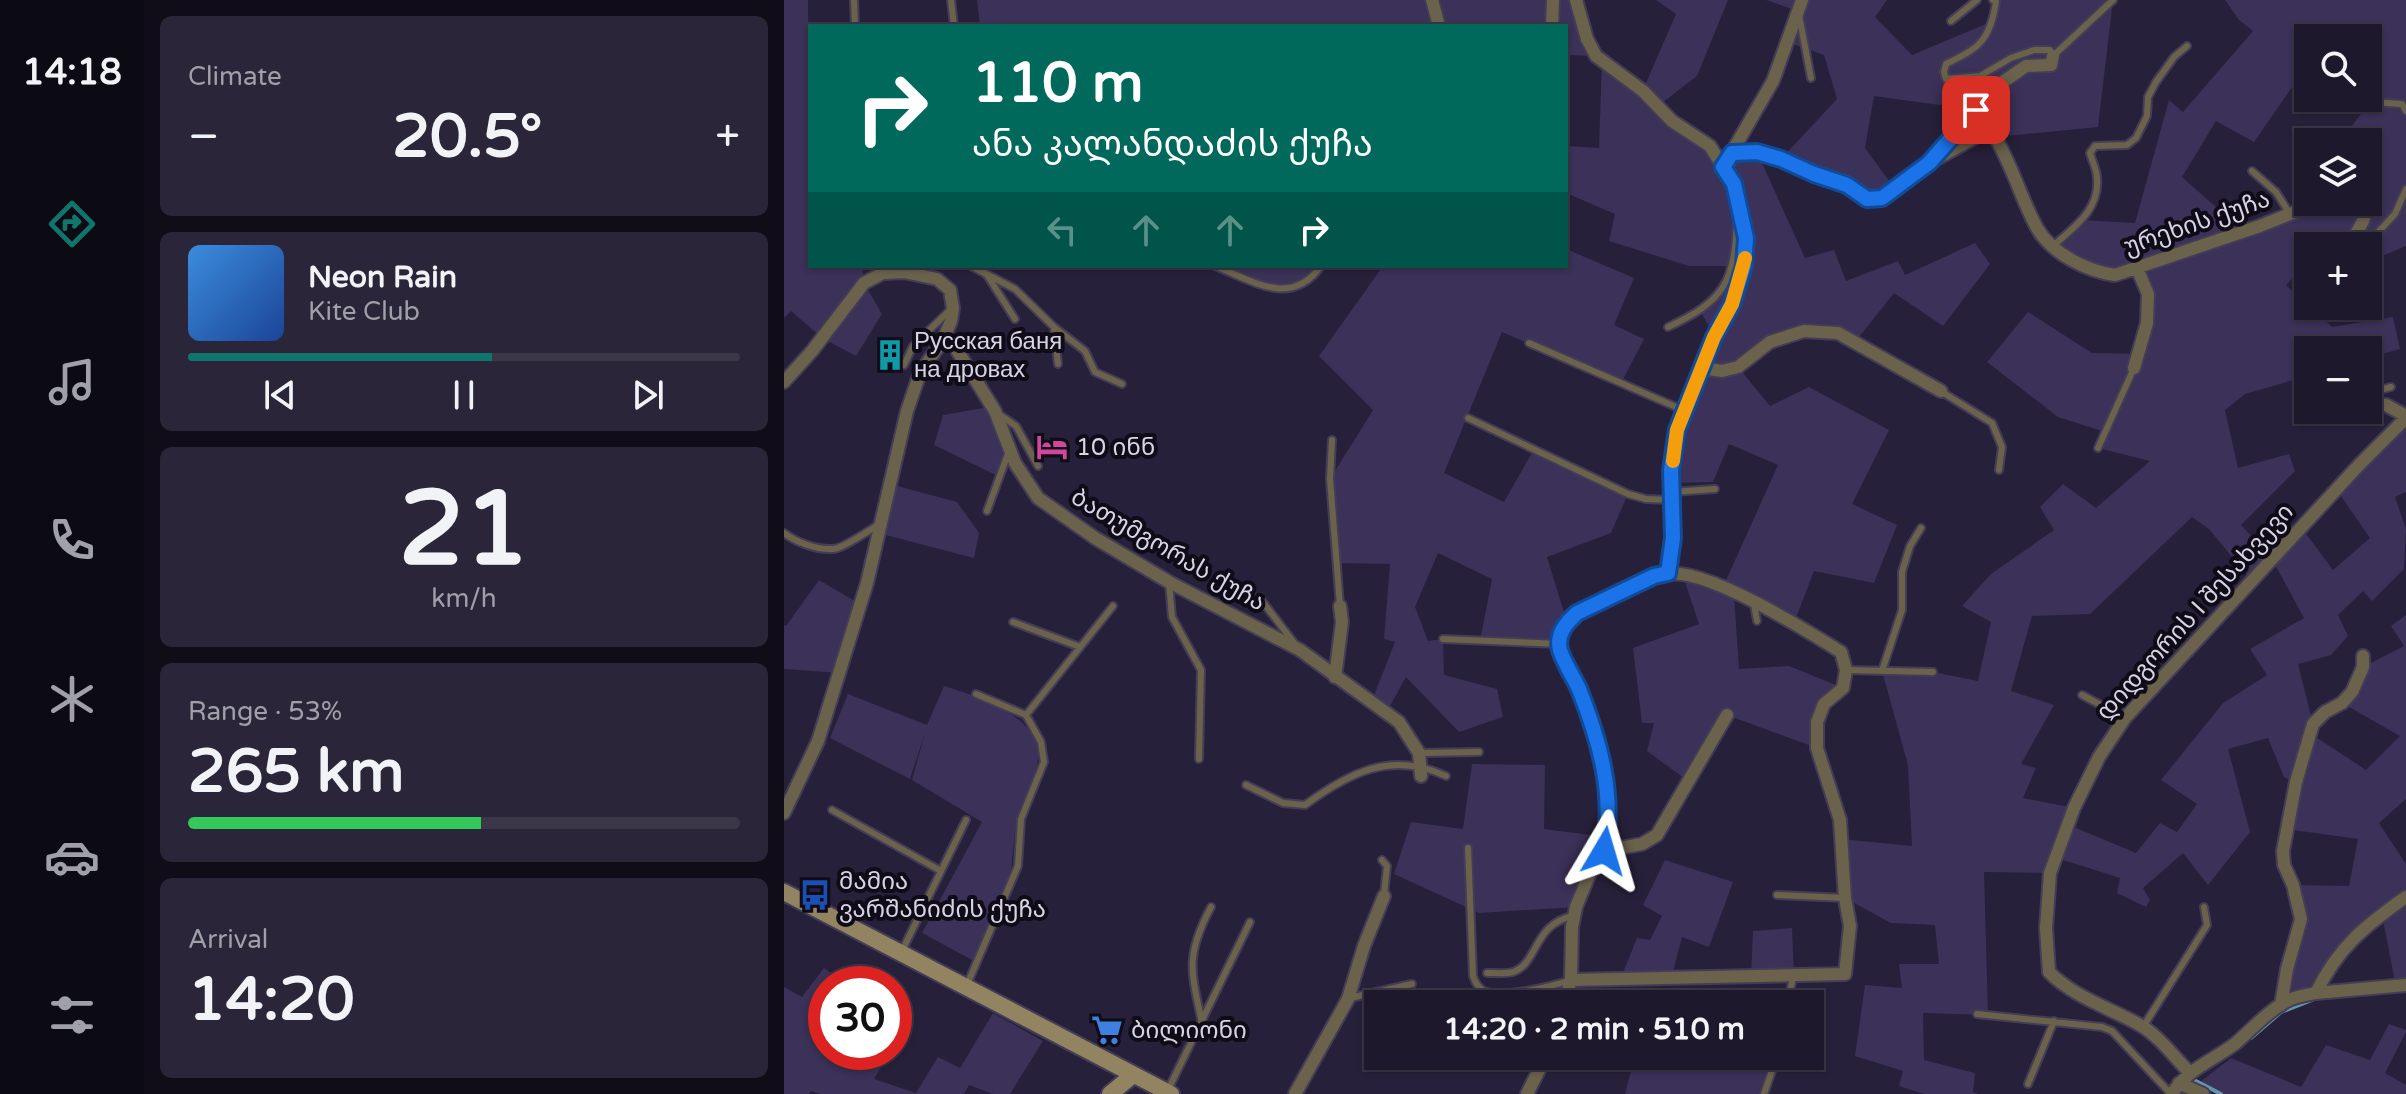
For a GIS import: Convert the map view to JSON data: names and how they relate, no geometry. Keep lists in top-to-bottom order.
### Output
{
  "streets": {
    "street": ["ურეხის ქუჩა", "ბათუმგორას ქუჩა", "დიდგორის I შესახვევი"]
  },
  "places": {
    "building": ["Русская баня на дровах"],
    "hotel": ["10 ინნ"],
    "bus stop": ["მამია ვარშანიძის ქუჩა"],
    "supermarket": ["ბილიონი"]
  },
  "page": {
    "tabs": "14:18",
    "tile": [
      "Climate",
      ["21", "km/h"],
      ["Range · 53%", "265 km"],
      ["Arrival", "14:20"]
    ],
    "map_buttons": ["+", "−"],
    "turn": ["110 m", "ანა კალანდაძის ქუჩა"],
    "heat": ["−", "20.5°", "+"],
    "song": ["Neon Rain", "Kite Club"],
    "limit": "30",
    "trip": "14:20 · 2 min · 510 m"
  }
}
